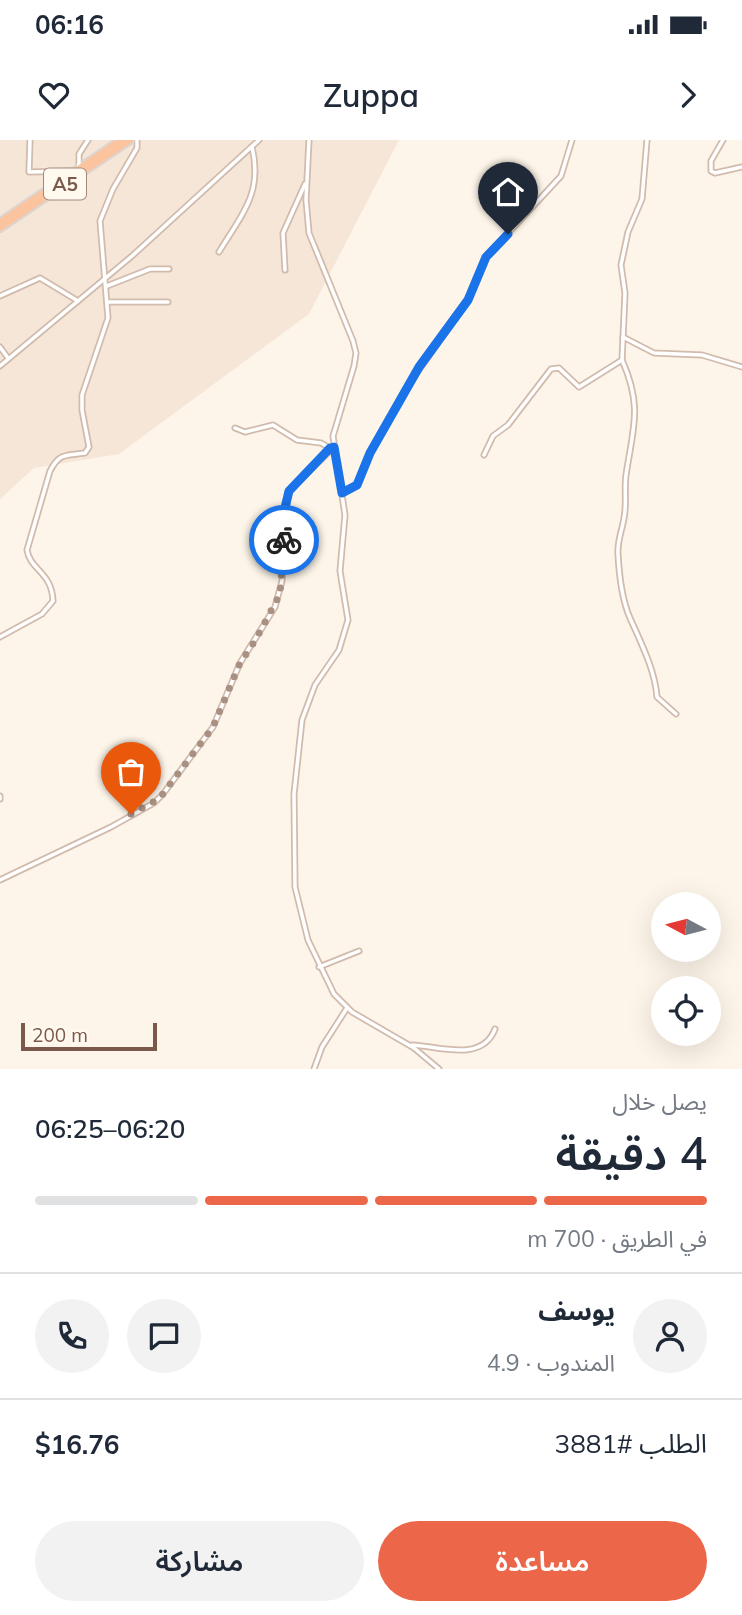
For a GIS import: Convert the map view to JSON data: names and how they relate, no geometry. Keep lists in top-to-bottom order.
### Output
{
  "streets": {
    "highway": ["A5"]
  },
  "scale_bar": "200 m",
  "north": "left",
  "page": {
    "status": "06:16",
    "header": "Zuppa",
    "scale": "200 m",
    "heading": ["4 دقيقة", "يصل خلال", "06:20–06:25"],
    "panel": [
      "يوسف",
      "المندوب · 4.9",
      "الطلب #3881",
      "$16.76"
    ],
    "bar": "في الطريق · 700 m",
    "buttons": ["مساعدة", "مشاركة"]
  }
}
